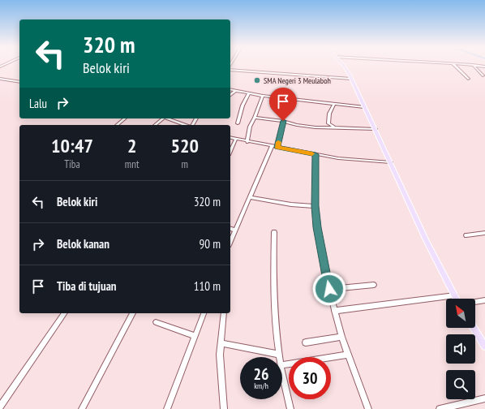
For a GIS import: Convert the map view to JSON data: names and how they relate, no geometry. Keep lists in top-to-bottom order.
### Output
{
  "places": ["SMA Negeri 3 Meulaboh"],
  "north": "top left",
  "page": {
    "turn": ["320 m", "Belok kiri"],
    "then": "Lalu",
    "eta": [
      "10:47",
      "Tiba",
      "2",
      "mnt",
      "520",
      "m"
    ],
    "list": [
      {
        "name": "Belok kiri",
        "value": "320 m"
      },
      {
        "name": "Belok kanan",
        "value": "90 m"
      },
      {
        "name": "Tiba di tujuan",
        "value": "110 m"
      }
    ],
    "speed": "26 km/h",
    "limit": "30"
  }
}
